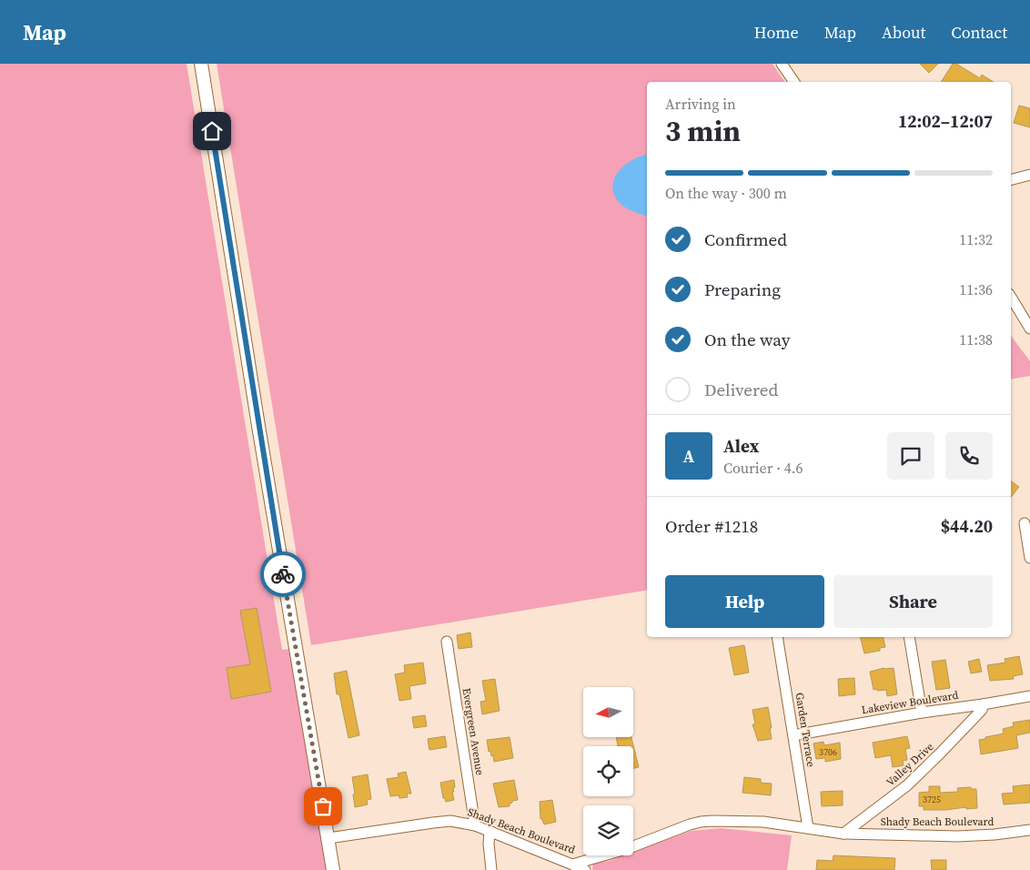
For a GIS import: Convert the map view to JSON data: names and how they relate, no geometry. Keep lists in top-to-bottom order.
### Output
{
  "streets": {
    "street": [
      "Lakeview Boulevard",
      "Garden Terrace",
      "Evergreen Avenue",
      "Valley Drive",
      "Shady Beach Boulevard"
    ]
  },
  "crossings": [
    ["Lakeview Boulevard", "Garden Terrace"],
    ["Lakeview Boulevard", "Valley Drive"],
    ["Garden Terrace", "Shady Beach Boulevard"],
    ["Evergreen Avenue", "Shady Beach Boulevard"],
    ["Valley Drive", "Shady Beach Boulevard"]
  ],
  "house_numbers": ["3706", "3725"],
  "north": "left",
  "page": {
    "header": "Map",
    "nav": [
      "Home",
      "Map",
      "About",
      "Contact"
    ],
    "heading": ["3 min", "Arriving in", "12:02–12:07"],
    "panel": [
      "Alex",
      "Courier · 4.6",
      "Order #1218",
      "$44.20"
    ],
    "bar": "On the way · 300 m",
    "list": [
      ["Confirmed", "11:32"],
      ["Preparing", "11:36"],
      ["On the way", "11:38"],
      "Delivered"
    ],
    "round": "A",
    "buttons": ["Help", "Share"]
  }
}
